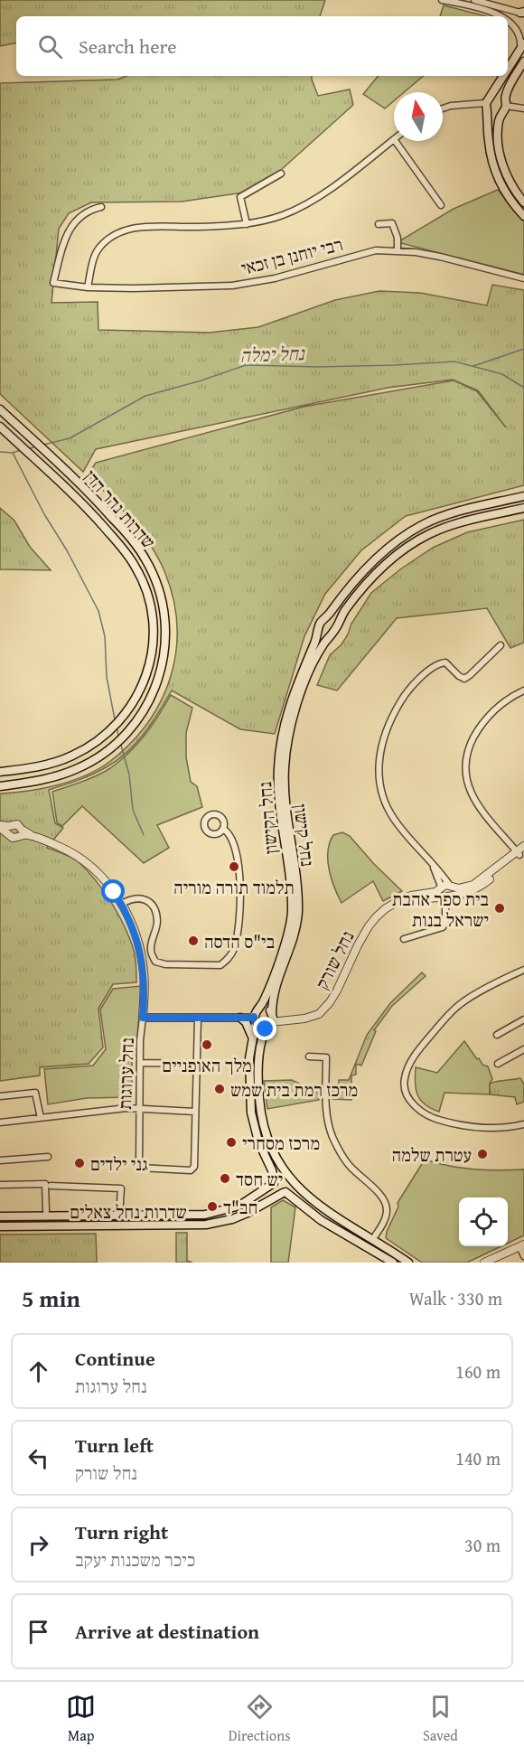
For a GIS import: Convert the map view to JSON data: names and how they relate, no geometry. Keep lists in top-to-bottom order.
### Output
{
  "streets": {
    "main road": [
      "שדרות נהר הדן",
      "נחל הקישון",
      "נחל קישון",
      "שדרות נחל צאלים"
    ],
    "street": ["רבי יוחנן בן זכאי", "נחל שורק", "נחל ערוגות"]
  },
  "crossings": [
    ["נחל הקישון", "נחל קישון"],
    ["נחל הקישון", "שדרות נחל צאלים"],
    ["נחל קישון", "נחל שורק"],
    ["נחל קישון", "שדרות נחל צאלים"]
  ],
  "water": ["נחל ימלה"],
  "places": [
    "תלמוד תורה מוריה",
    "בית ספר אהבת ישראל בנות",
    "בי\"ס הדסה",
    "מלך האופניים",
    "מרכז רמת בית שמש",
    "מרכז מסחרי",
    "עטרת שלמה",
    "גני ילדים",
    "יש חסד",
    "חב\"ד"
  ],
  "north": "top",
  "page": {
    "search": "Search here",
    "heading": ["5 min", "Walk · 330 m"],
    "list": [
      ["Continue", "נחל ערוגות", "160 m"],
      ["Turn left", "נחל שורק", "140 m"],
      ["Turn right", "כיכר משכנות יעקב", "30 m"],
      "Arrive at destination"
    ],
    "nav": ["Map", "Directions", "Saved"]
  }
}
